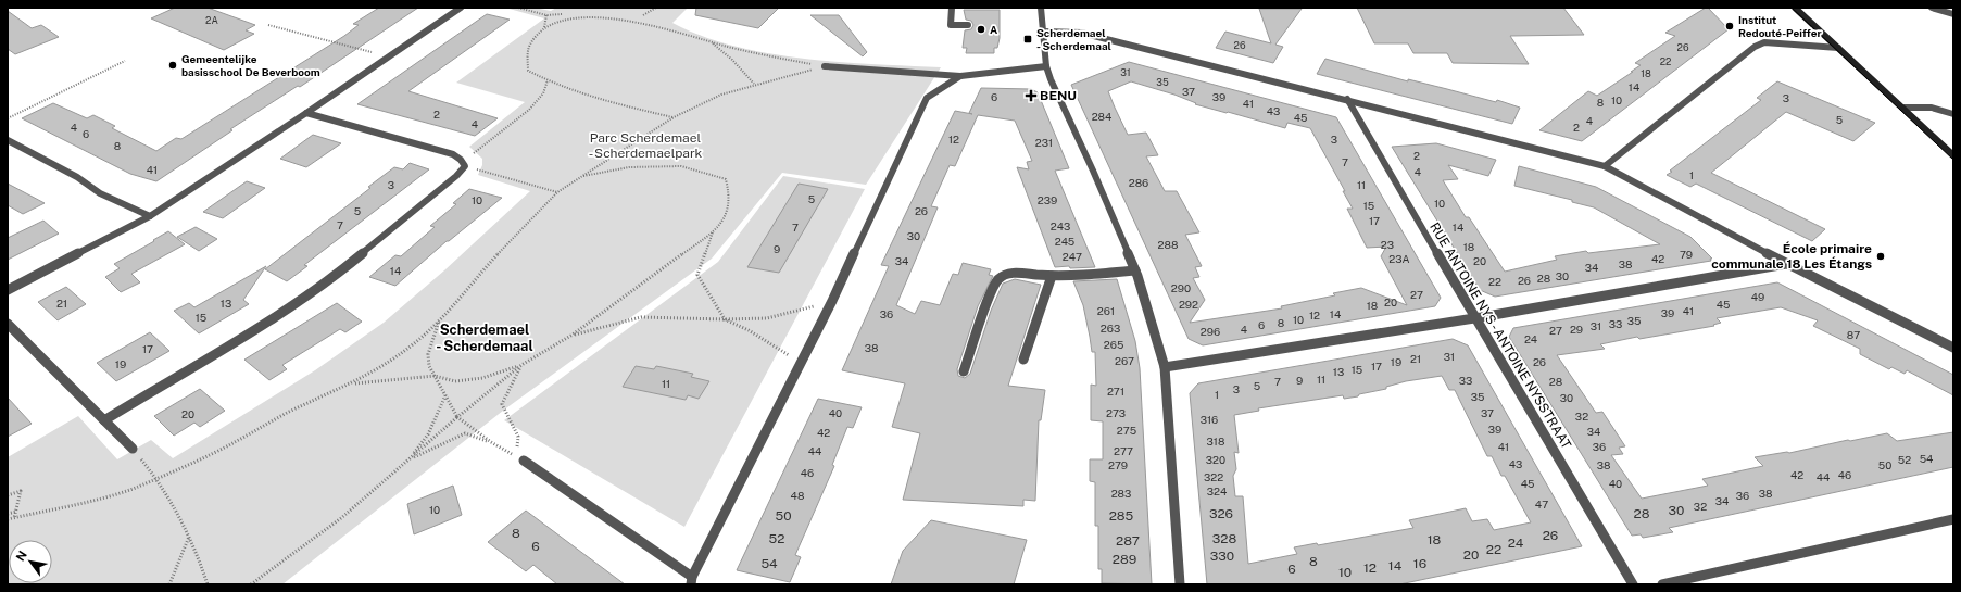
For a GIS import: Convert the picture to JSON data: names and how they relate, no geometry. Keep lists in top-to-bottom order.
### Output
{
  "streets": {
    "street": ["RUE ANTOINE NYS - ANTOINE NYSSTRAAT"]
  },
  "districts": ["Scherdemael - Scherdemaal"],
  "parks": ["Parc Scherdemael - Scherdemaelpark"],
  "places": {
    "other": [
      "Institut Redouté-Peiffer",
      "A",
      "Gemeentelijke basisschool De Beverboom",
      "École primaire communale 18 Les Étangs"
    ],
    "transit": ["Scherdemael - Scherdemaal"],
    "health": ["BENU"]
  },
  "house_numbers": [
    "2A",
    "26",
    "26",
    "22",
    "31",
    "18",
    "35",
    "14",
    "37",
    "6",
    "39",
    "3",
    "10",
    "8",
    "41",
    "43",
    "2",
    "284",
    "45",
    "5",
    "4",
    "4",
    "4",
    "2",
    "6",
    "12",
    "3",
    "231",
    "8",
    "2",
    "7",
    "41",
    "4",
    "1",
    "286",
    "3",
    "11",
    "5",
    "10",
    "239",
    "10",
    "15",
    "5",
    "26",
    "17",
    "7",
    "243",
    "7",
    "14",
    "30",
    "245",
    "288",
    "23",
    "18",
    "9",
    "79",
    "247",
    "23A",
    "42",
    "34",
    "20",
    "38",
    "34",
    "14",
    "30",
    "28",
    "26",
    "22",
    "290",
    "27",
    "49",
    "20",
    "21",
    "13",
    "292",
    "45",
    "18",
    "261",
    "41",
    "39",
    "36",
    "14",
    "12",
    "15",
    "10",
    "35",
    "8",
    "33",
    "6",
    "31",
    "263",
    "4",
    "29",
    "27",
    "296",
    "87",
    "24",
    "265",
    "38",
    "17",
    "31",
    "21",
    "267",
    "19",
    "26",
    "19",
    "17",
    "15",
    "13",
    "11",
    "9",
    "33",
    "7",
    "28",
    "11",
    "5",
    "3",
    "271",
    "1",
    "35",
    "30",
    "40",
    "273",
    "37",
    "20",
    "32",
    "316",
    "39",
    "275",
    "34",
    "42",
    "318",
    "41",
    "36",
    "44",
    "277",
    "54",
    "320",
    "52",
    "43",
    "279",
    "38",
    "50",
    "46",
    "42",
    "46",
    "322",
    "44",
    "45",
    "40",
    "324",
    "283",
    "38",
    "48",
    "36",
    "34",
    "47",
    "32",
    "10",
    "30",
    "326",
    "28",
    "50",
    "285",
    "8",
    "26",
    "52",
    "328",
    "18",
    "287",
    "24",
    "6",
    "22",
    "20",
    "330",
    "289",
    "8",
    "54",
    "16",
    "14",
    "12",
    "6",
    "10"
  ],
  "north": "top left"
}
